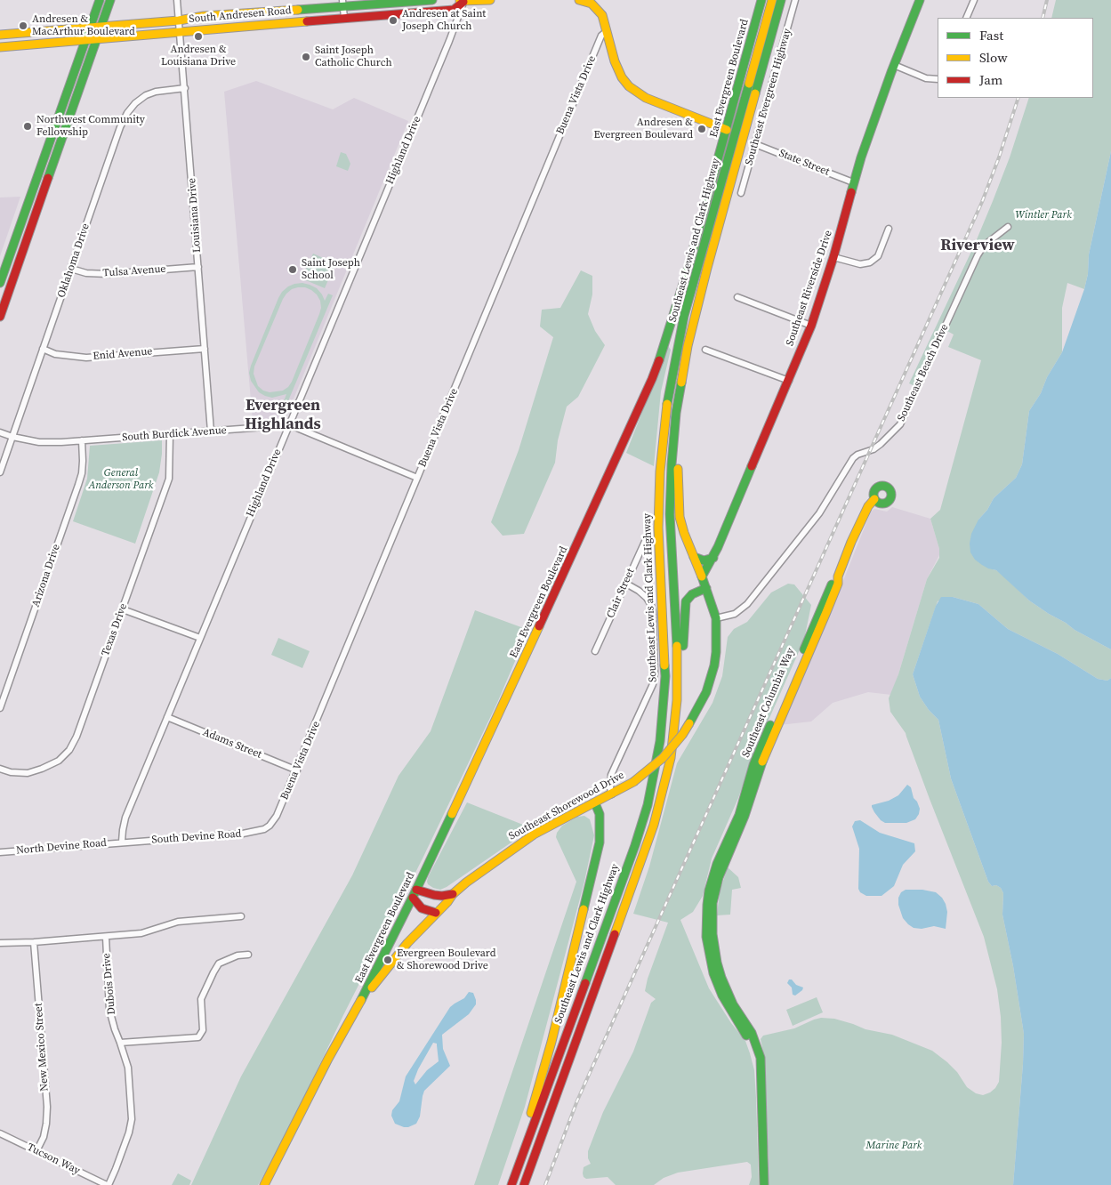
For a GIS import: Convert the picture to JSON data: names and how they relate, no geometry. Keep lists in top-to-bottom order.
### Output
{
  "streets": {
    "main road": [
      "South Andresen Road",
      "East Evergreen Boulevard",
      "Southeast Lewis and Clark Highway",
      "Southeast Riverside Drive",
      "Southeast Columbia Way",
      "Southeast Shorewood Drive"
    ],
    "street": [
      "Buena Vista Drive",
      "Southeast Evergreen Highway",
      "Highland Drive",
      "State Street",
      "Louisiana Drive",
      "Oklahoma Drive",
      "Tulsa Avenue",
      "Enid Avenue",
      "Southeast Beach Drive",
      "South Burdick Avenue",
      "Arizona Drive",
      "Clair Street",
      "Texas Drive",
      "Adams Street",
      "South Devine Road",
      "North Devine Road",
      "Dubois Drive",
      "New Mexico Street",
      "Tucson Way"
    ]
  },
  "crossings": [
    ["South Andresen Road", "Highland Drive"],
    ["South Andresen Road", "Louisiana Drive"],
    ["East Evergreen Boulevard", "Southeast Shorewood Drive"],
    ["Buena Vista Drive", "South Burdick Avenue"],
    ["Buena Vista Drive", "Adams Street"],
    ["Buena Vista Drive", "South Devine Road"],
    ["Southeast Evergreen Highway", "State Street"],
    ["Highland Drive", "South Burdick Avenue"],
    ["Highland Drive", "Adams Street"],
    ["Highland Drive", "South Devine Road"],
    ["Highland Drive", "North Devine Road"],
    ["State Street", "Southeast Riverside Drive"],
    ["Louisiana Drive", "Oklahoma Drive"],
    ["Louisiana Drive", "Tulsa Avenue"],
    ["Louisiana Drive", "Enid Avenue"],
    ["Louisiana Drive", "South Burdick Avenue"],
    ["Southeast Lewis and Clark Highway", "Southeast Shorewood Drive"],
    ["Oklahoma Drive", "Tulsa Avenue"],
    ["Oklahoma Drive", "Enid Avenue"],
    ["Oklahoma Drive", "South Burdick Avenue"],
    ["Southeast Riverside Drive", "Southeast Shorewood Drive"],
    ["Southeast Beach Drive", "Southeast Shorewood Drive"],
    ["South Burdick Avenue", "Arizona Drive"],
    ["South Burdick Avenue", "Texas Drive"],
    ["South Devine Road", "North Devine Road"],
    ["Dubois Drive", "Tucson Way"],
    ["New Mexico Street", "Tucson Way"]
  ],
  "districts": ["Riverview", "Evergreen Highlands"],
  "parks": ["Wintler Park", "General Anderson Park", "Marine Park"],
  "places": [
    "Andresen at Saint Joseph Church",
    "Andresen & MacArthur Boulevard",
    "Andresen & Louisiana Drive",
    "Saint Joseph Catholic Church",
    "Northwest Community Fellowship",
    "Andresen & Evergreen Boulevard",
    "Saint Joseph School",
    "Evergreen Boulevard & Shorewood Drive"
  ],
  "legend": ["Fast", "Slow", "Jam"]
}
